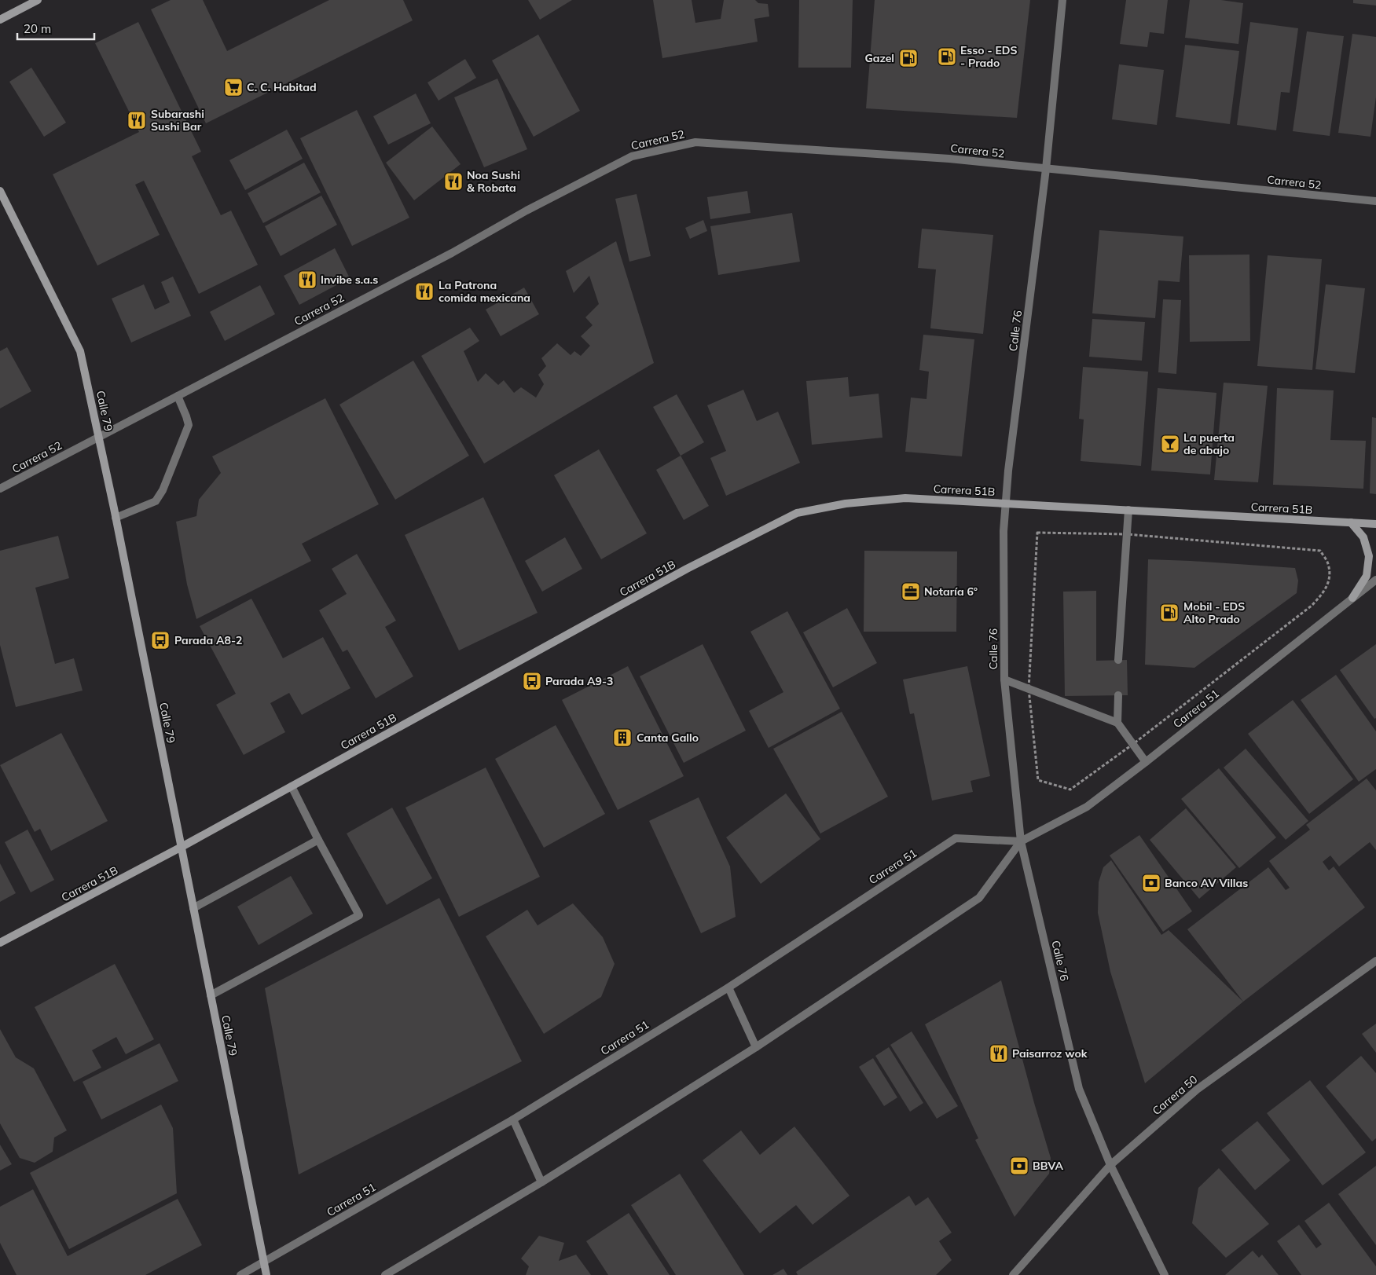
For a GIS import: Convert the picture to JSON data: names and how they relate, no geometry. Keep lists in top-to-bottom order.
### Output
{
  "streets": {
    "main road": ["Calle 79", "Carrera 51B"],
    "street": [
      "Carrera 52",
      "Calle 76",
      "Carrera 51",
      "Carrera 50"
    ]
  },
  "crossings": [
    ["Carrera 52", "Calle 76"],
    ["Carrera 52", "Calle 79"],
    ["Calle 76", "Carrera 51B"],
    ["Calle 76", "Carrera 51"],
    ["Calle 76", "Carrera 50"],
    ["Calle 79", "Carrera 51B"],
    ["Calle 79", "Carrera 51"]
  ],
  "places": {
    "fuel station": ["Esso - EDS - Prado", "Gazel", "Mobil - EDS Alto Prado"],
    "supermarket": ["C. C. Habitad"],
    "restaurant": [
      "Subarashi Sushi Bar",
      "Noa Sushi & Robata",
      "Invibe s.a.s",
      "La Patrona comida mexicana",
      "Paisarroz wok"
    ],
    "bar": ["La puerta de abajo"],
    "office": ["Notaría 6°"],
    "bus stop": ["Parada A8-2", "Parada A9-3"],
    "building": ["Canta Gallo"],
    "bank": ["Banco AV Villas", "BBVA"]
  },
  "scale_bar": "20 m"
}
